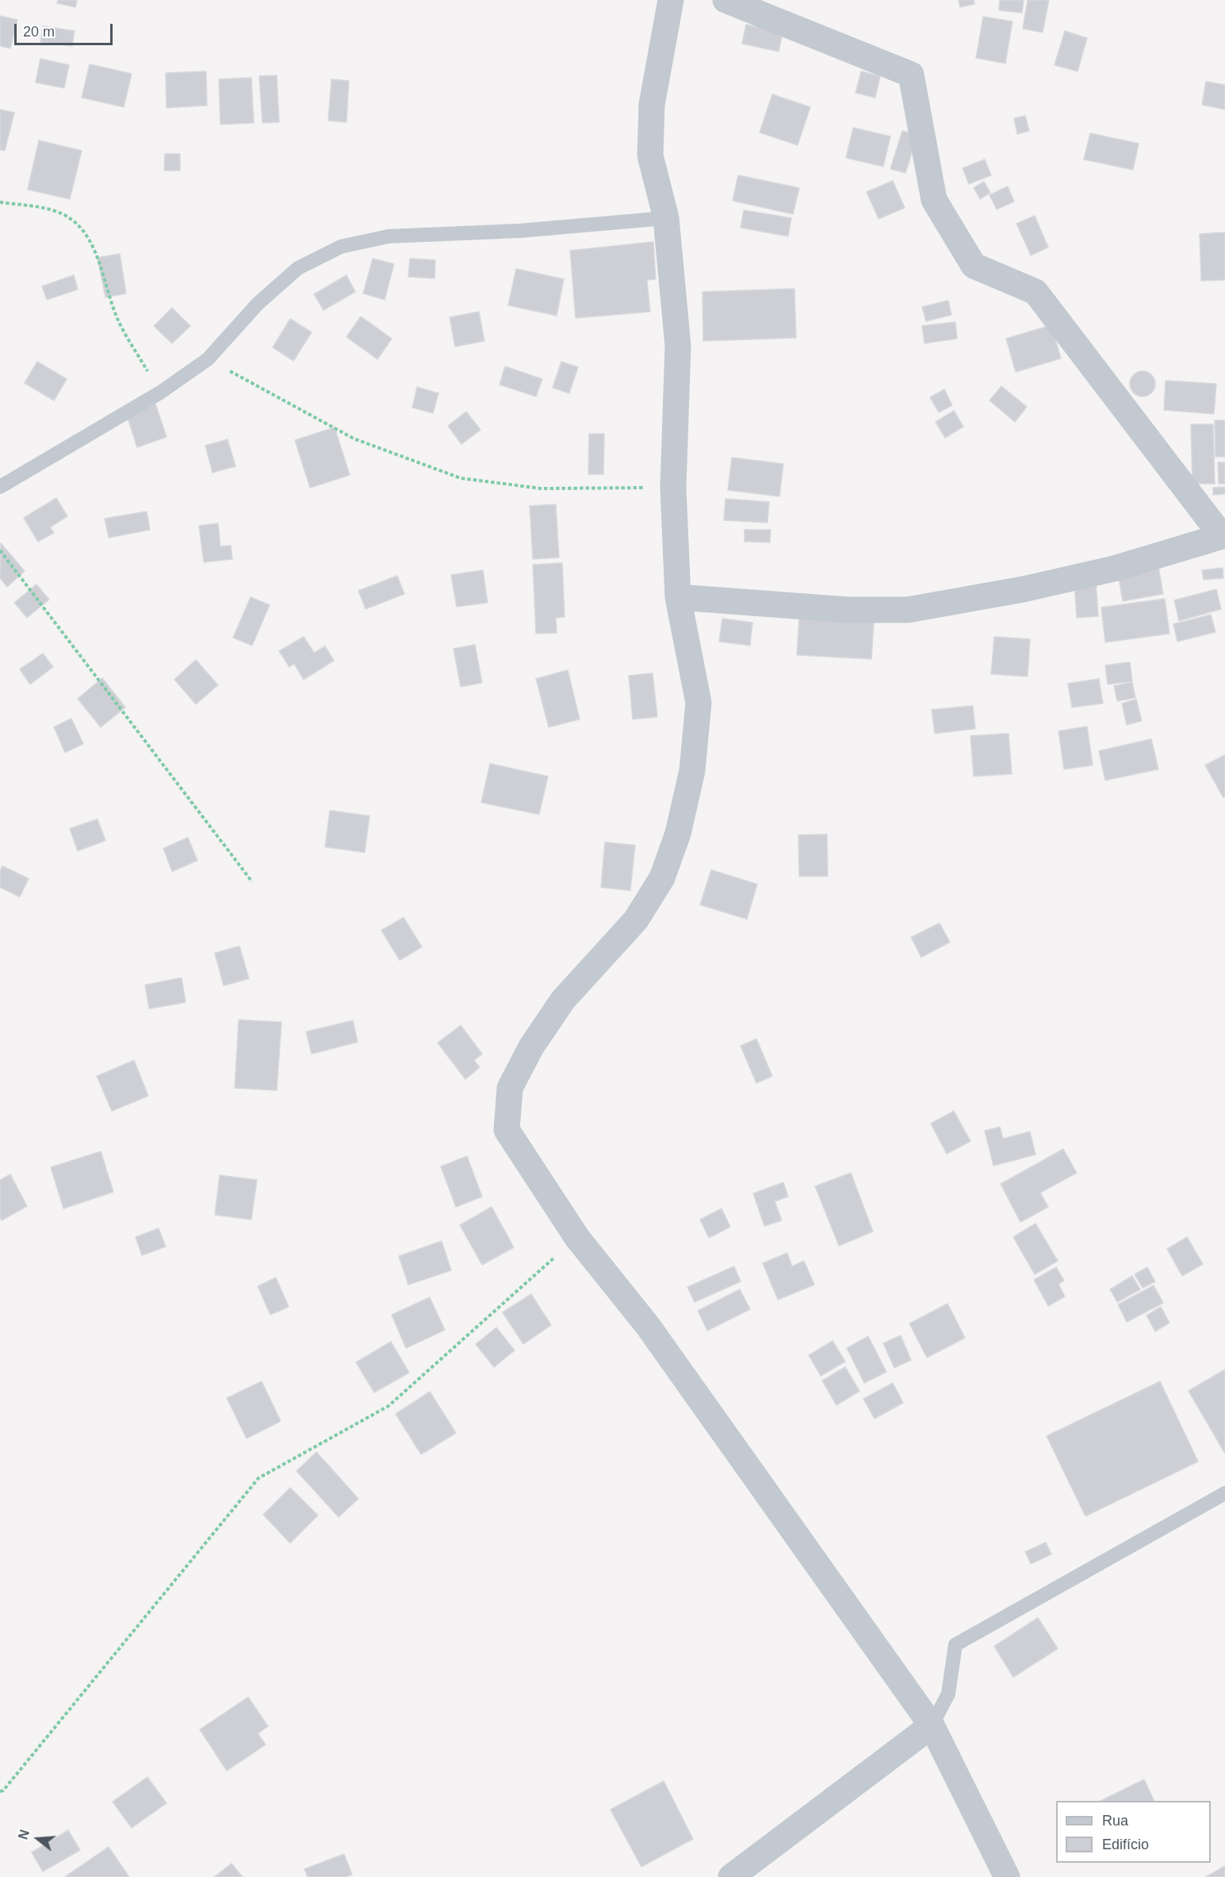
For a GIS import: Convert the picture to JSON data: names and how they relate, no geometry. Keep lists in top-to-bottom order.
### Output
{
  "legend": ["Rua", "Edifício"],
  "scale_bar": "20 m",
  "north": "left"
}
